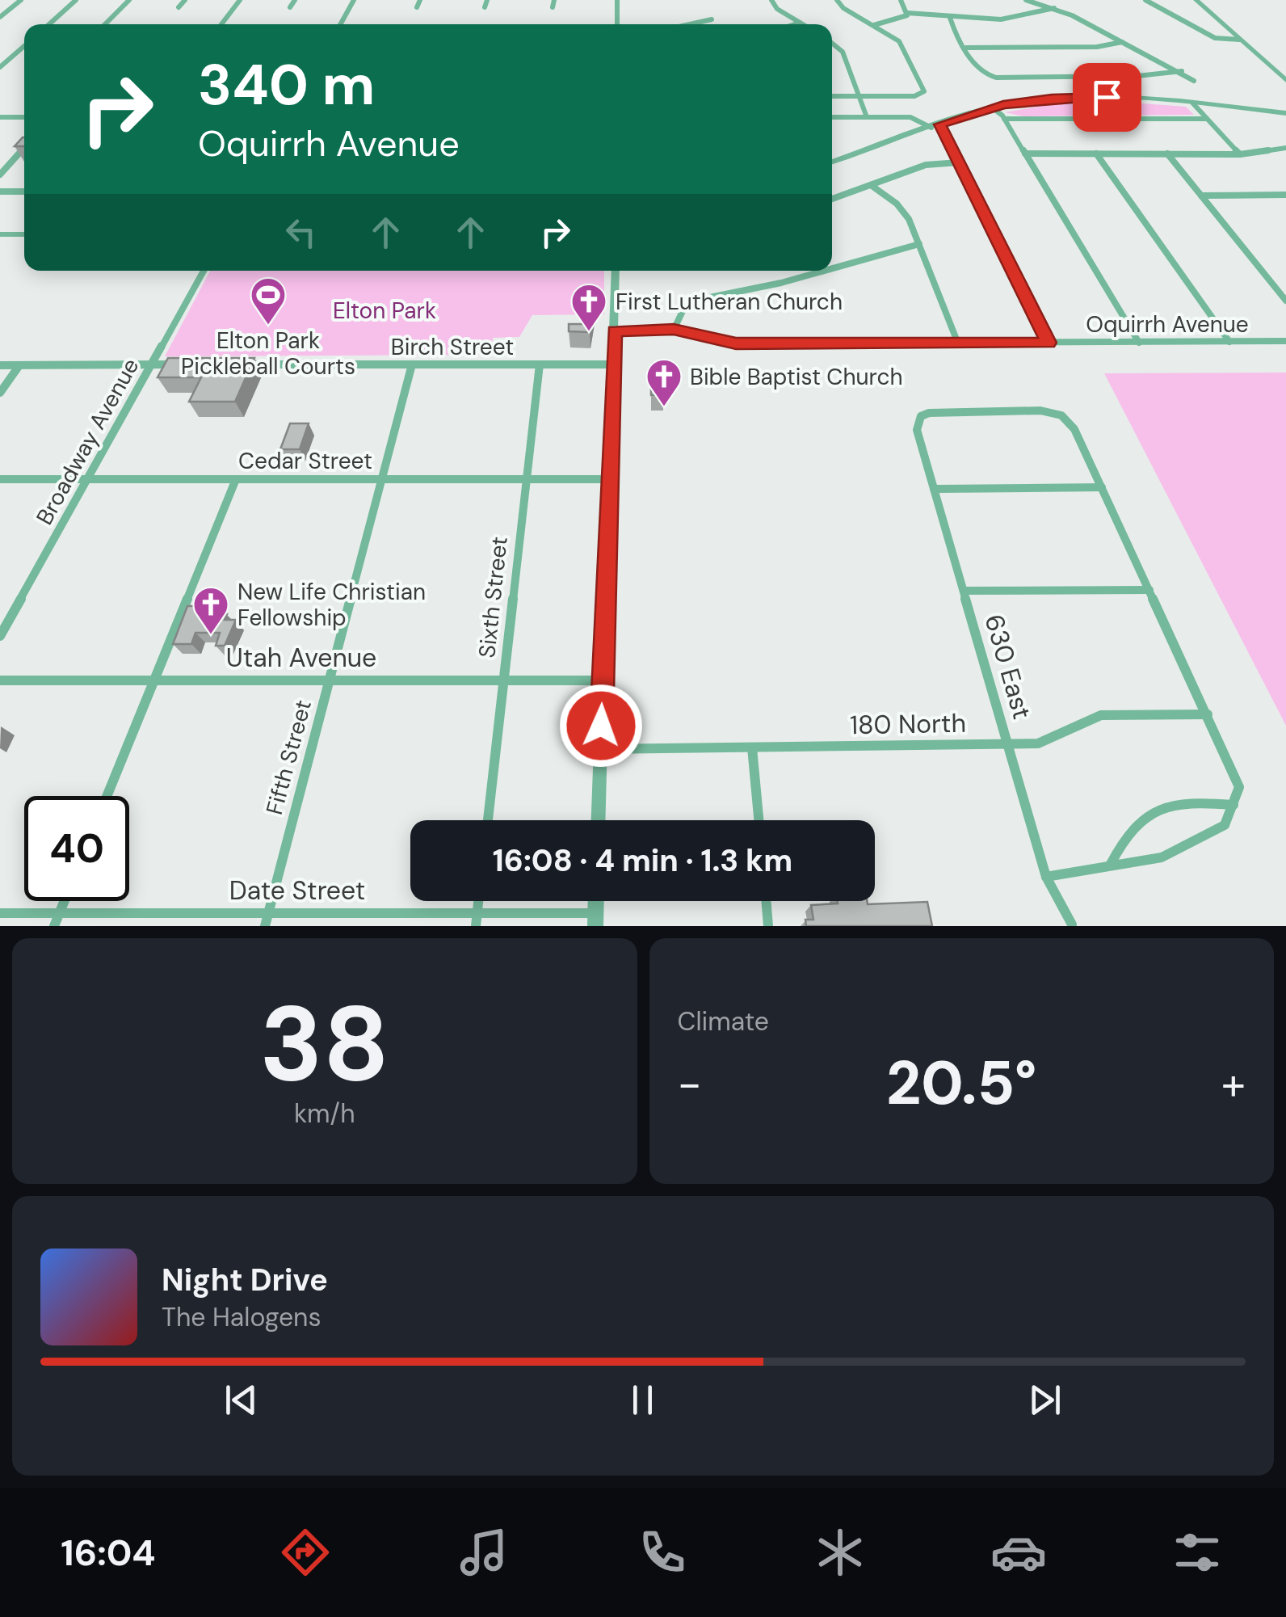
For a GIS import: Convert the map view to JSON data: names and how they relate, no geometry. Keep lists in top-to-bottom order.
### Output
{
  "streets": {
    "street": [
      "Oquirrh Avenue",
      "Birch Street",
      "Broadway Avenue",
      "Cedar Street",
      "Sixth Street",
      "Utah Avenue",
      "630 East",
      "180 North",
      "Fifth Street",
      "Date Street"
    ]
  },
  "crossings": [
    ["Birch Street", "Sixth Street"],
    ["Birch Street", "Fifth Street"],
    ["Broadway Avenue", "Cedar Street"],
    ["Cedar Street", "Sixth Street"],
    ["Cedar Street", "Fifth Street"],
    ["Sixth Street", "Utah Avenue"],
    ["Utah Avenue", "Fifth Street"],
    ["630 East", "180 North"],
    ["Fifth Street", "Date Street"]
  ],
  "parks": ["Elton Park"],
  "places": {
    "sports": ["Elton Park Pickleball Courts"],
    "church": ["First Lutheran Church", "Bible Baptist Church", "New Life Christian Fellowship"]
  },
  "page": {
    "turn": ["340 m", "Oquirrh Avenue"],
    "limit": "40",
    "trip": "16:08 · 4 min · 1.3 km",
    "tile": [
      ["38", "km/h"],
      "Climate"
    ],
    "heat": ["−", "20.5°", "+"],
    "song": ["Night Drive", "The Halogens"],
    "tabs": "16:04"
  }
}
